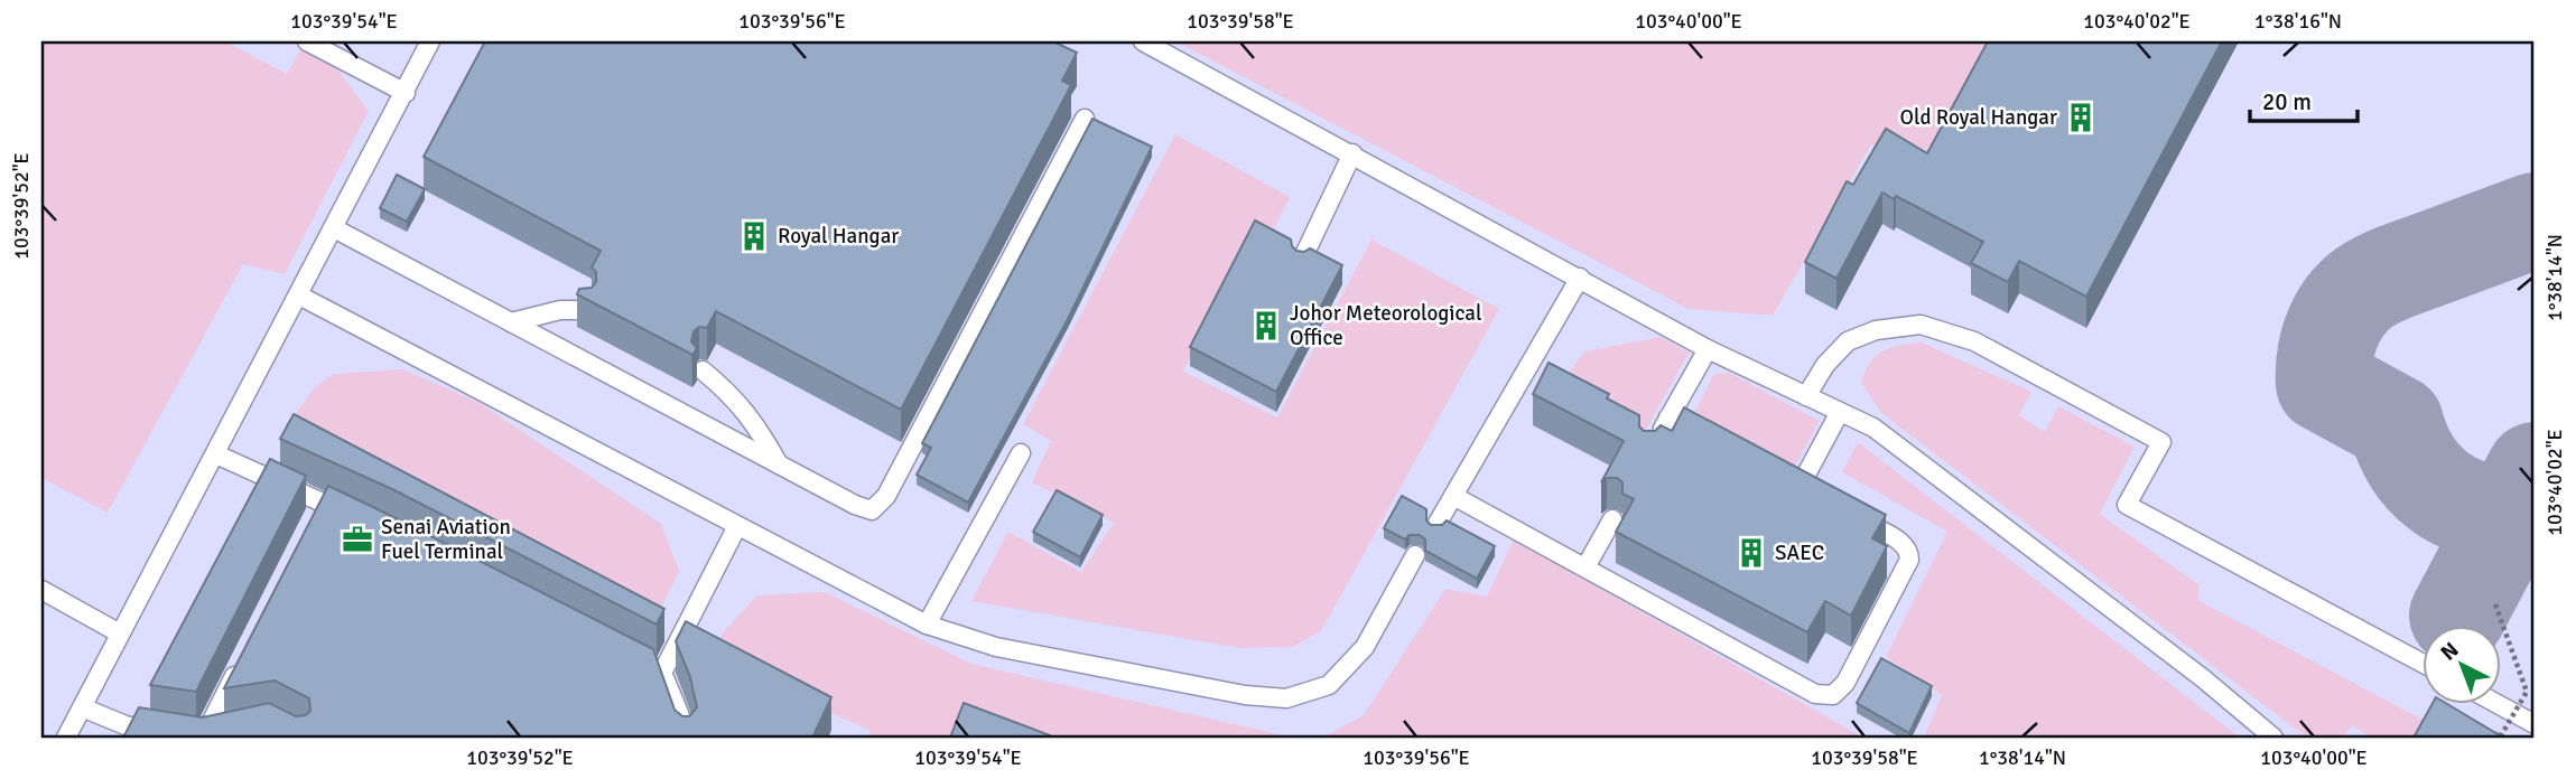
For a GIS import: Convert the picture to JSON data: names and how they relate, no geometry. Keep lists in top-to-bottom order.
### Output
{
  "places": {
    "building": [
      "Old Royal Hangar",
      "Royal Hangar",
      "Johor Meteorological Office",
      "SAEC"
    ],
    "office": ["Senai Aviation Fuel Terminal"]
  },
  "scale_bar": "20 m",
  "north": "top left",
  "coordinates": [
    "103°39'54\"E",
    "103°39'56\"E",
    "103°39'58\"E",
    "103°40'00\"E",
    "103°40'02\"E",
    "1°38'16\"N",
    "103°39'52\"E",
    "1°38'14\"N"
  ]
}
